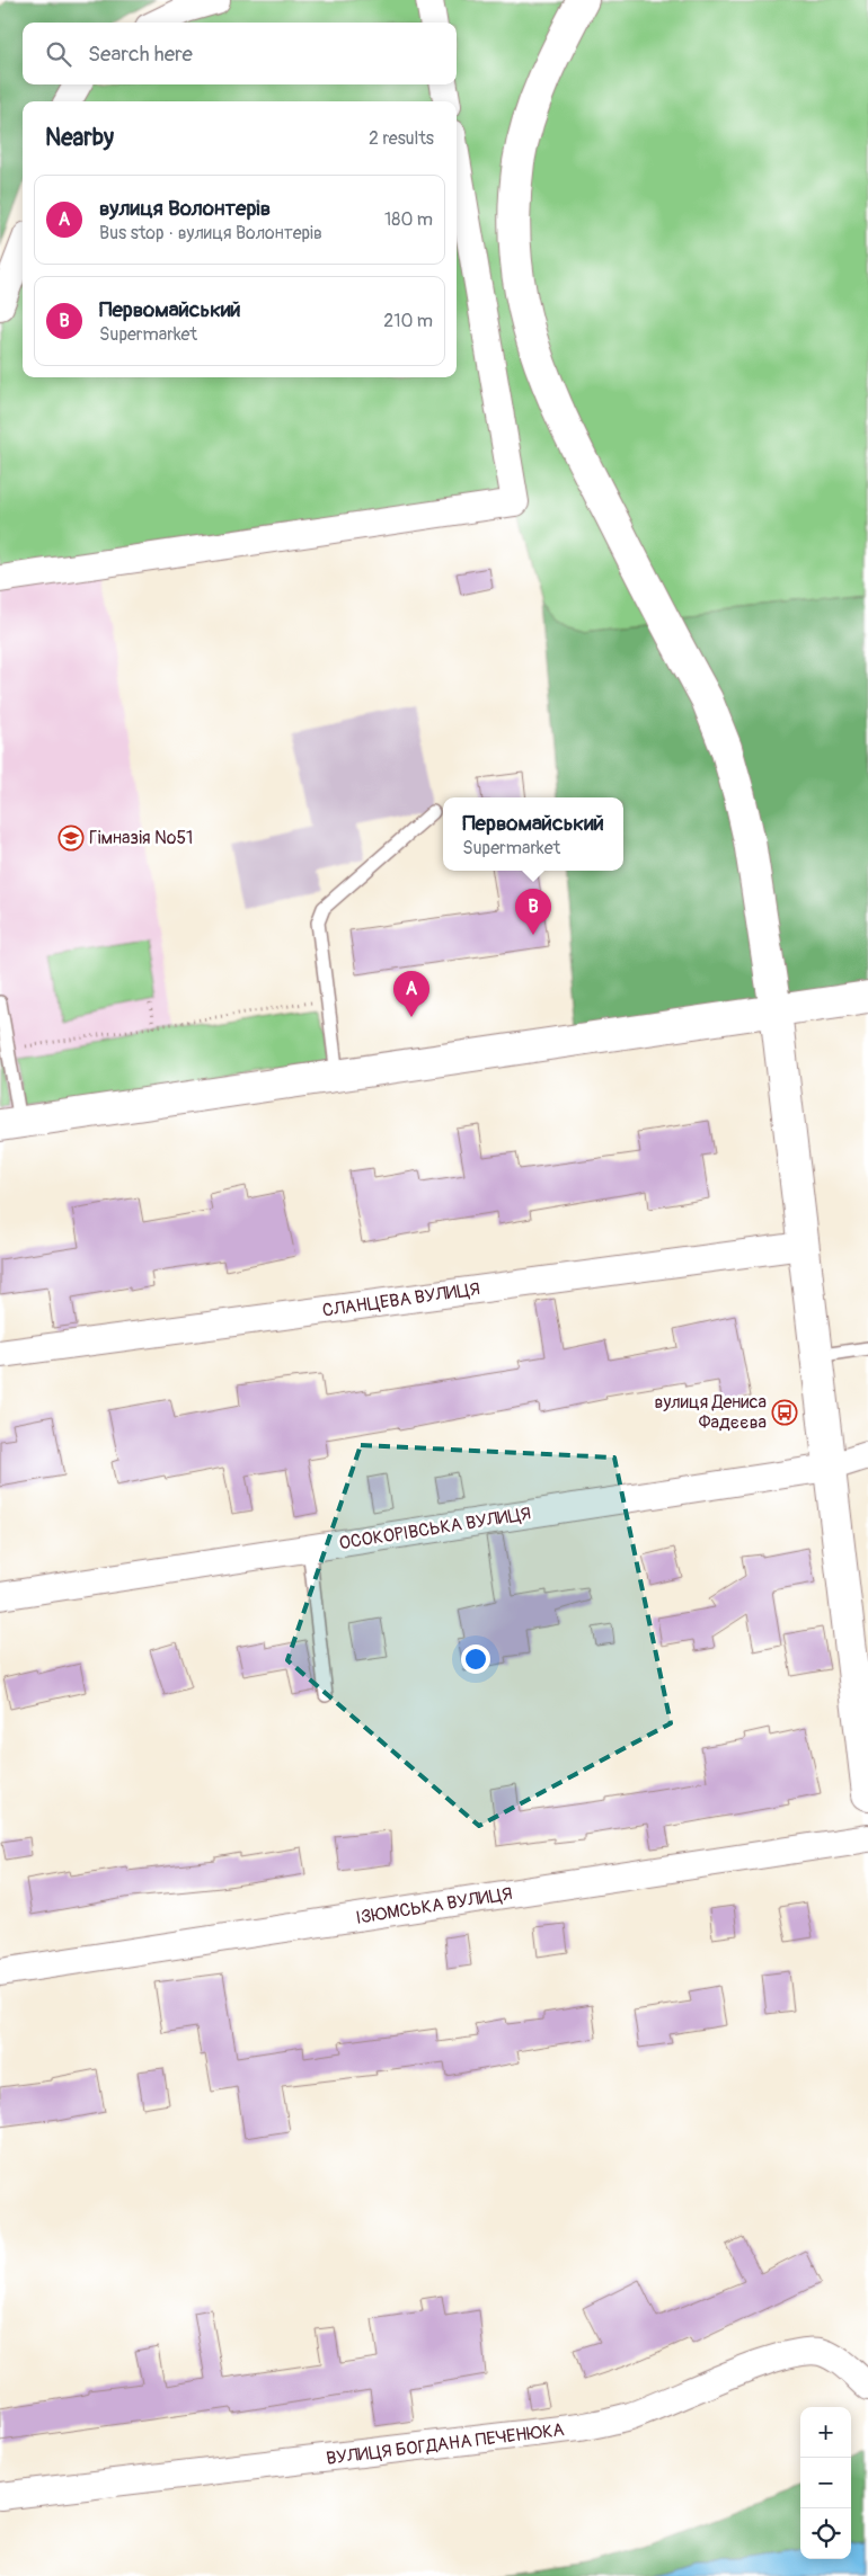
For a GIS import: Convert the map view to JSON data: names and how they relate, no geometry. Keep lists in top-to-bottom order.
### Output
{
  "streets": {
    "street": [
      "СЛАНЦЕВА ВУЛИЦЯ",
      "ОСОКОРІВСЬКА ВУЛИЦЯ",
      "ІЗЮМСЬКА ВУЛИЦЯ",
      "ВУЛИЦЯ БОГДАНА ПЕЧЕНЮКА"
    ]
  },
  "places": {
    "school or university": ["Гімназія №51"],
    "bus stop": ["вулиця Дениса Фадєєва"]
  },
  "page": {
    "search": "Search here",
    "heading": ["Nearby", "2 results"],
    "list": [
      {
        "mark": "A",
        "name": "вулиця Волонтерів",
        "note": "Bus stop · вулиця Волонтерів",
        "value": "180 m"
      },
      {
        "mark": "B",
        "name": "Первомайський",
        "note": "Supermarket",
        "value": "210 m"
      }
    ],
    "popup": ["Первомайський", "Supermarket"],
    "pins": ["B", "A"],
    "map_buttons": ["+", "−"]
  }
}
